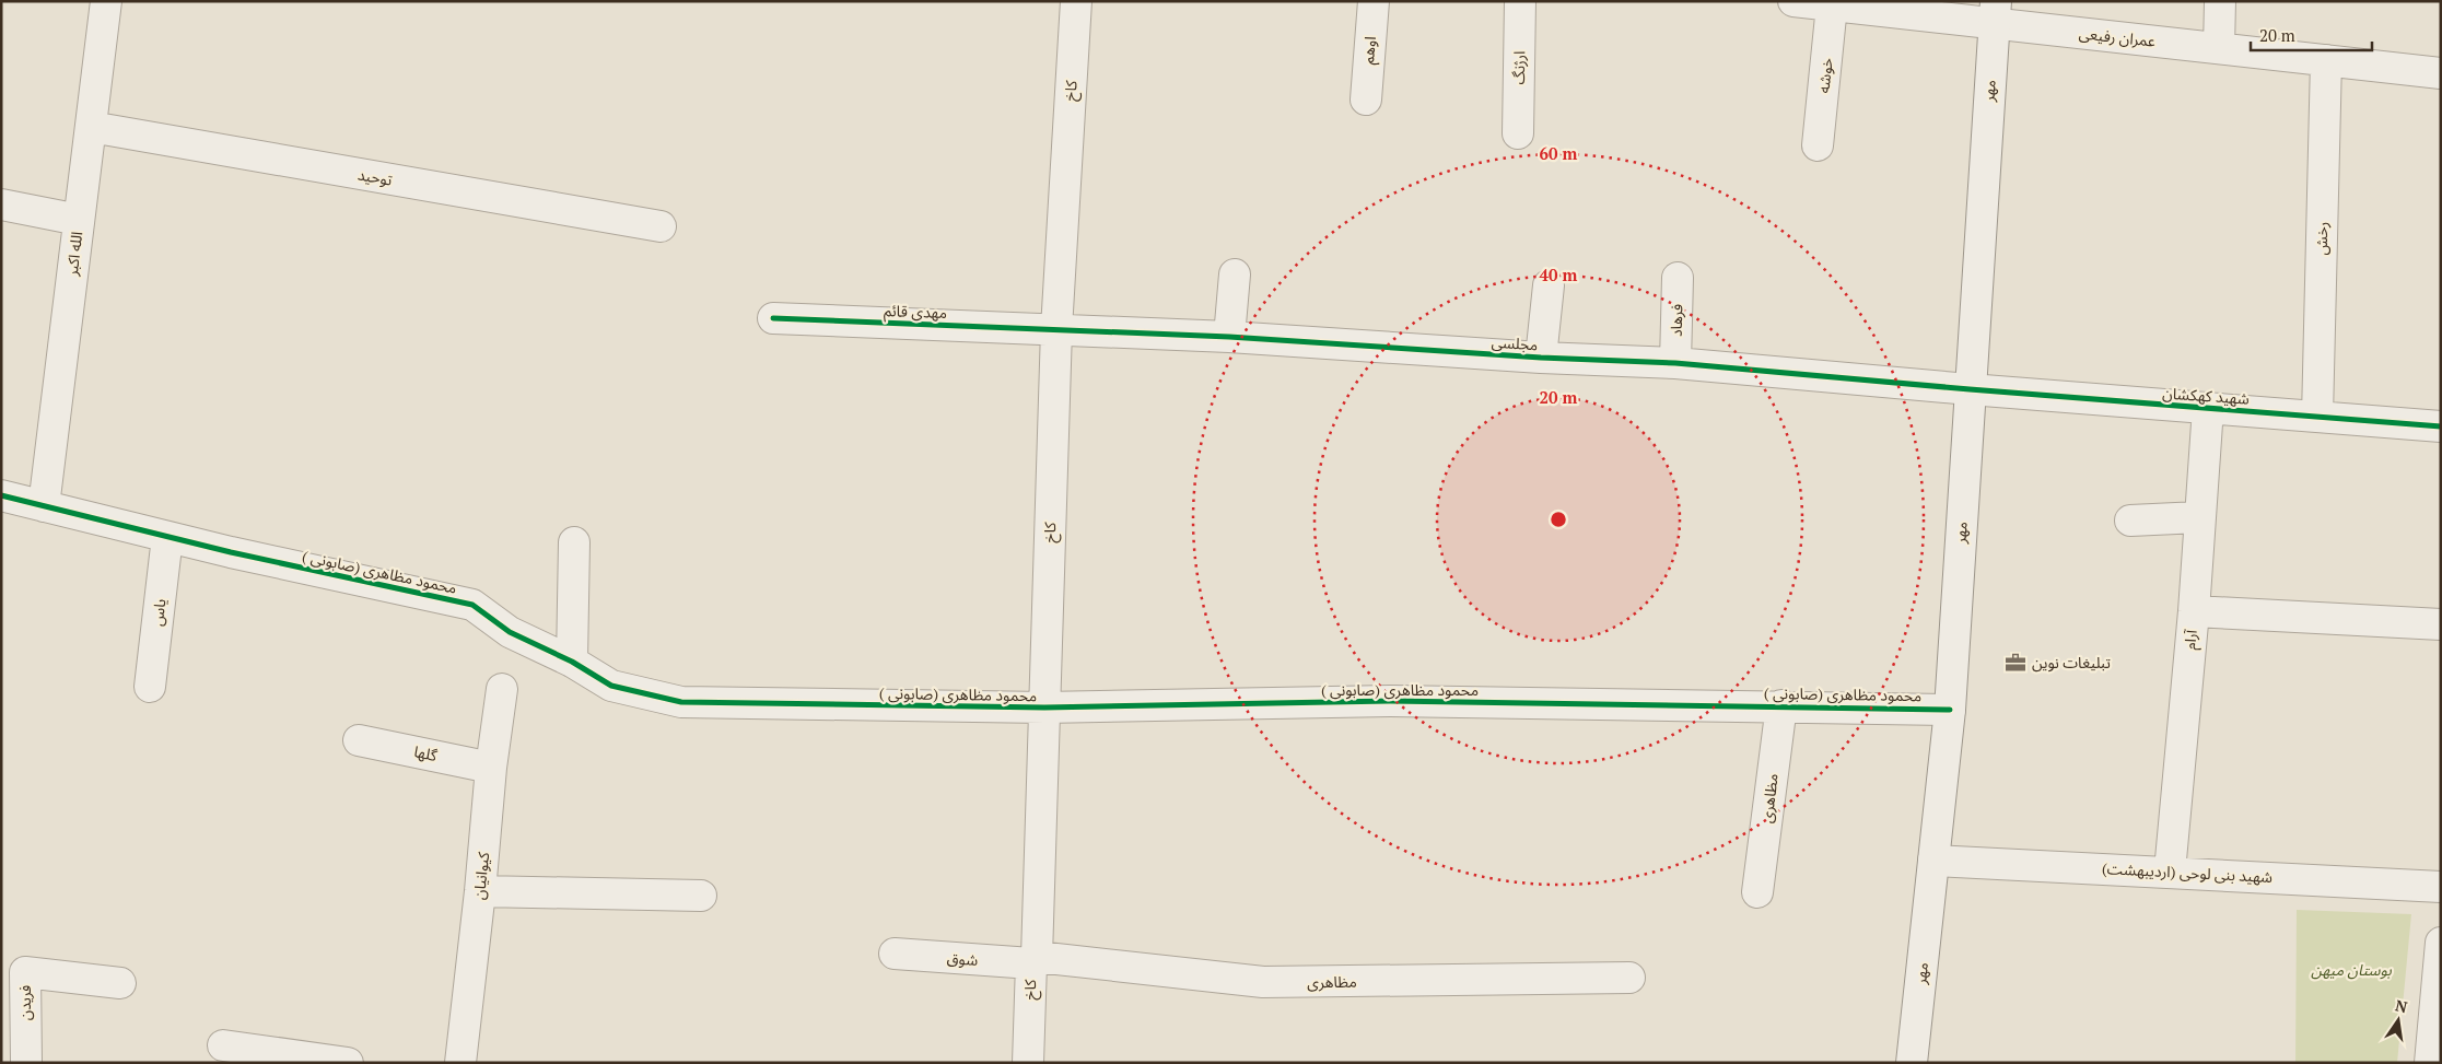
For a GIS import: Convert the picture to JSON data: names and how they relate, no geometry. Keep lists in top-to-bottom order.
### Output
{
  "streets": {
    "street": [
      "عمران رفیعی",
      "اوهم",
      "ارژنگ",
      "خوشه",
      "کاخ",
      "مهر",
      "توحید",
      "رخش",
      "الله اکبر",
      "مهدی قائم",
      "فرهاد",
      "مجلسی",
      "شهید کهکشان",
      "محمود مظاهری (صابونی )",
      "یاس",
      "آرام",
      "گلها",
      "مظاهری",
      "شهید بنی لوحی (اردیبهشت)",
      "کیوانیان",
      "شوق",
      "فریدن"
    ]
  },
  "crossings": [
    ["عمران رفیعی", "خوشه"],
    ["عمران رفیعی", "مهر"],
    ["عمران رفیعی", "رخش"],
    ["کاخ", "مهدی قائم"],
    ["کاخ", "مجلسی"],
    ["کاخ", "محمود مظاهری (صابونی )"],
    ["کاخ", "مظاهری"],
    ["کاخ", "شوق"],
    ["مهر", "مجلسی"],
    ["مهر", "شهید کهکشان"],
    ["مهر", "محمود مظاهری (صابونی )"],
    ["مهر", "شهید بنی لوحی (اردیبهشت)"],
    ["توحید", "الله اکبر"],
    ["رخش", "شهید کهکشان"],
    ["الله اکبر", "محمود مظاهری (صابونی )"],
    ["مهدی قائم", "مجلسی"],
    ["فرهاد", "مجلسی"],
    ["مجلسی", "شهید کهکشان"],
    ["شهید کهکشان", "آرام"],
    ["محمود مظاهری (صابونی )", "یاس"],
    ["محمود مظاهری (صابونی )", "مظاهری"],
    ["آرام", "شهید بنی لوحی (اردیبهشت)"],
    ["گلها", "کیوانیان"],
    ["مظاهری", "شوق"]
  ],
  "parks": ["بوستان میهن"],
  "places": {
    "office": ["تبلیغات نوین"]
  },
  "scale_bar": "20 m",
  "north": "top",
  "rings": ["60 m", "40 m", "20 m"]
}
